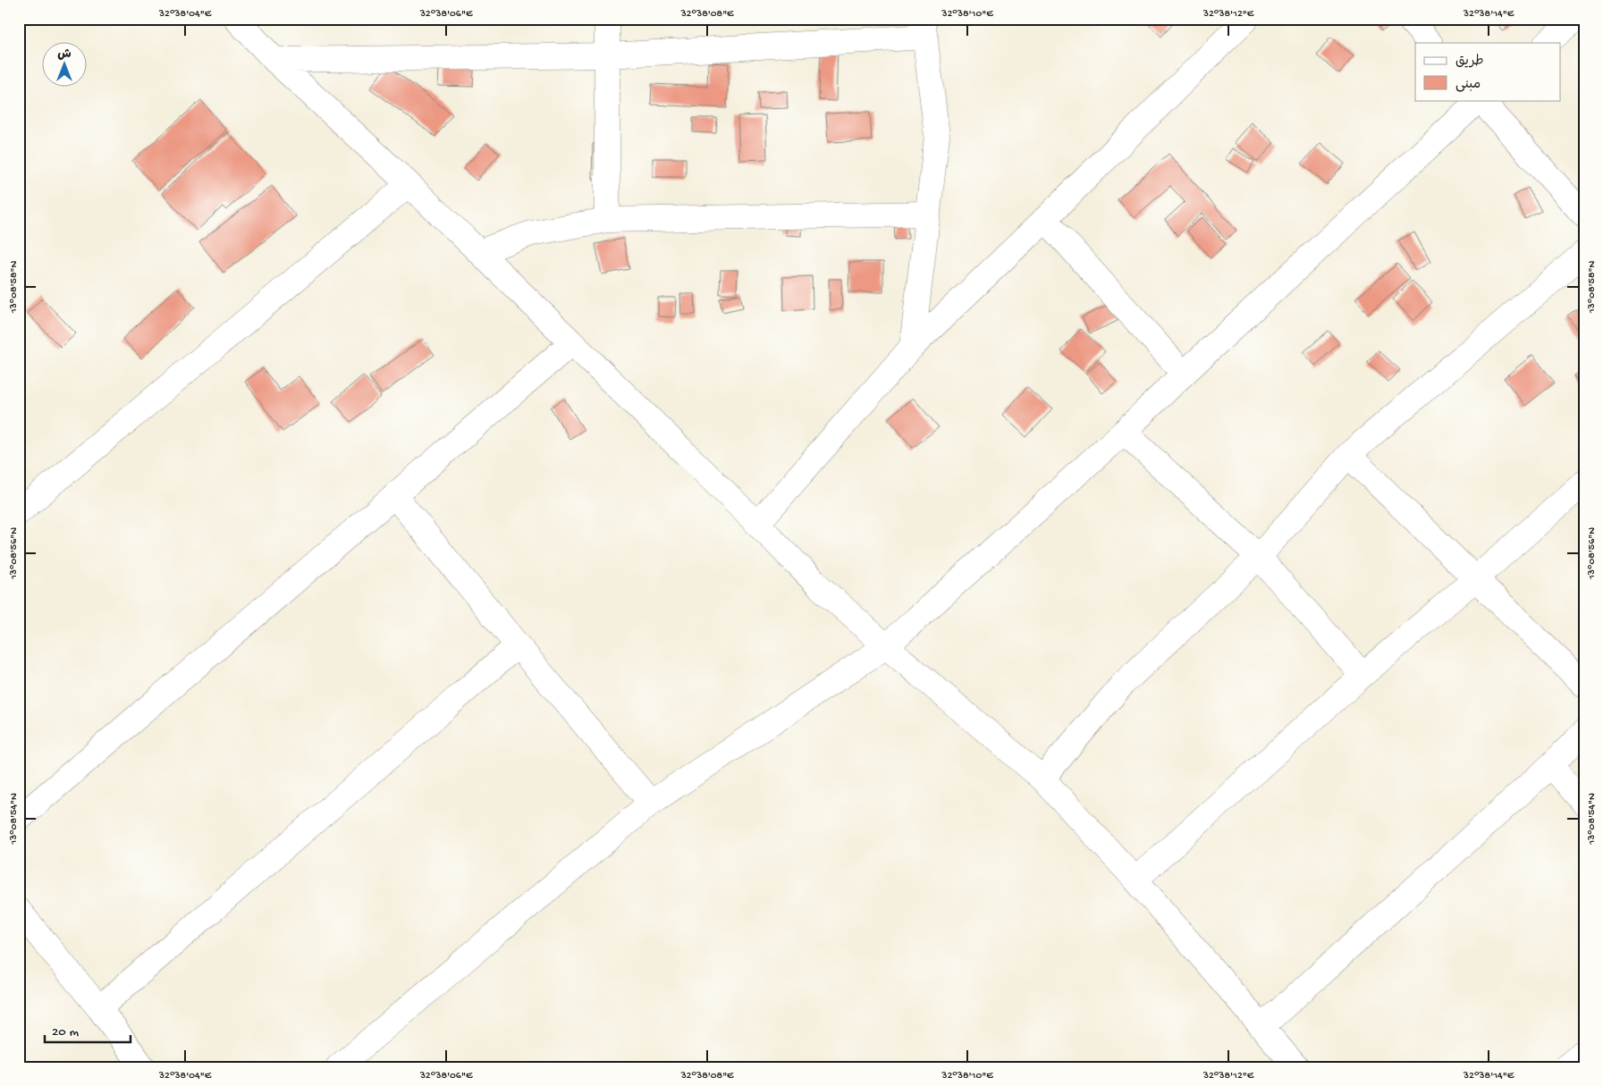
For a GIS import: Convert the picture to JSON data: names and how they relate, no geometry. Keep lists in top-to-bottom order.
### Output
{
  "legend": ["طريق", "مبنى"],
  "scale_bar": "20 m",
  "north": "top",
  "coordinates": [
    "32°38'04\"E",
    "32°38'06\"E",
    "32°38'08\"E",
    "32°38'10\"E",
    "32°38'12\"E",
    "32°38'14\"E",
    "13°08'58\"N",
    "13°08'56\"N",
    "13°08'54\"N"
  ]
}
